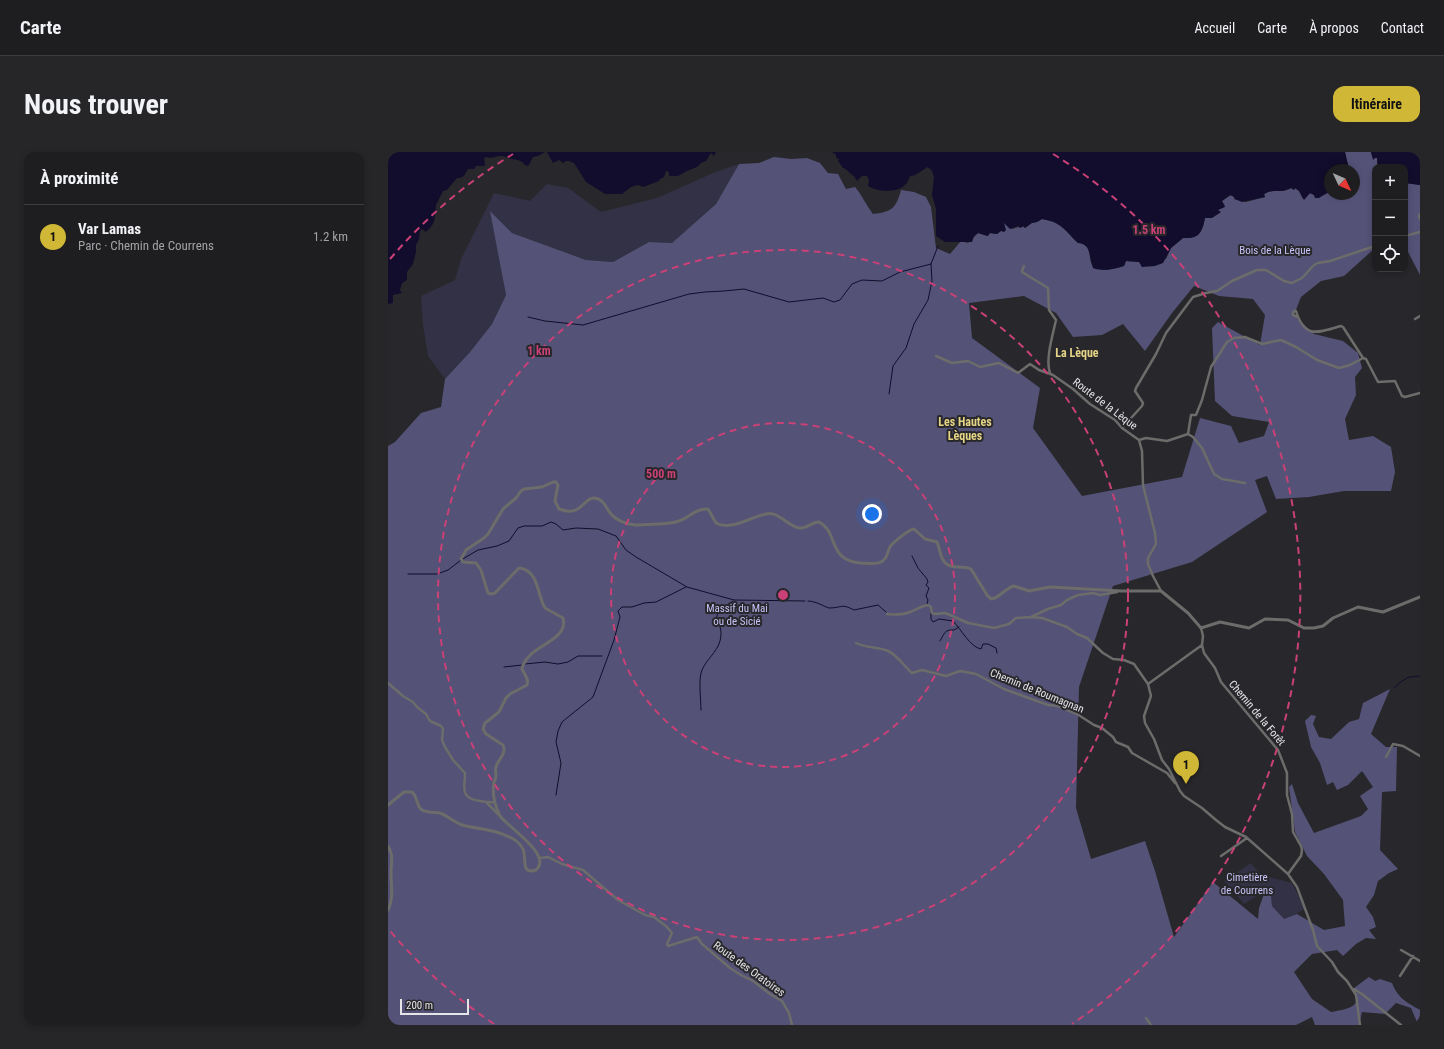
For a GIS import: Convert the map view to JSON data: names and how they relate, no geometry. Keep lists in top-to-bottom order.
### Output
{
  "streets": {
    "street": [
      "Route de la Lèque",
      "Chemin de Roumagnan",
      "Chemin de la Forêt",
      "Route des Oratoires"
    ]
  },
  "districts": ["La Lèque", "Les Hautes Lèques"],
  "parks": ["Bois de la Lèque", "Massif du Mai ou de Sicié", "Cimetière de Courrens"],
  "scale_bar": "200 m",
  "north": "bottom right",
  "page": {
    "header": "Carte",
    "nav": [
      "Accueil",
      "Carte",
      "À propos",
      "Contact"
    ],
    "buttons": "Itinéraire",
    "title": "Nous trouver",
    "heading": "À proximité",
    "map_buttons": ["+", "−"],
    "list": [
      {
        "mark": "1",
        "name": "Var Lamas",
        "note": "Parc · Chemin de Courrens",
        "value": "1.2 km"
      }
    ],
    "pins": "1",
    "scale": "200 m"
  },
  "rings": ["1.5 km", "1 km", "500 m"]
}
